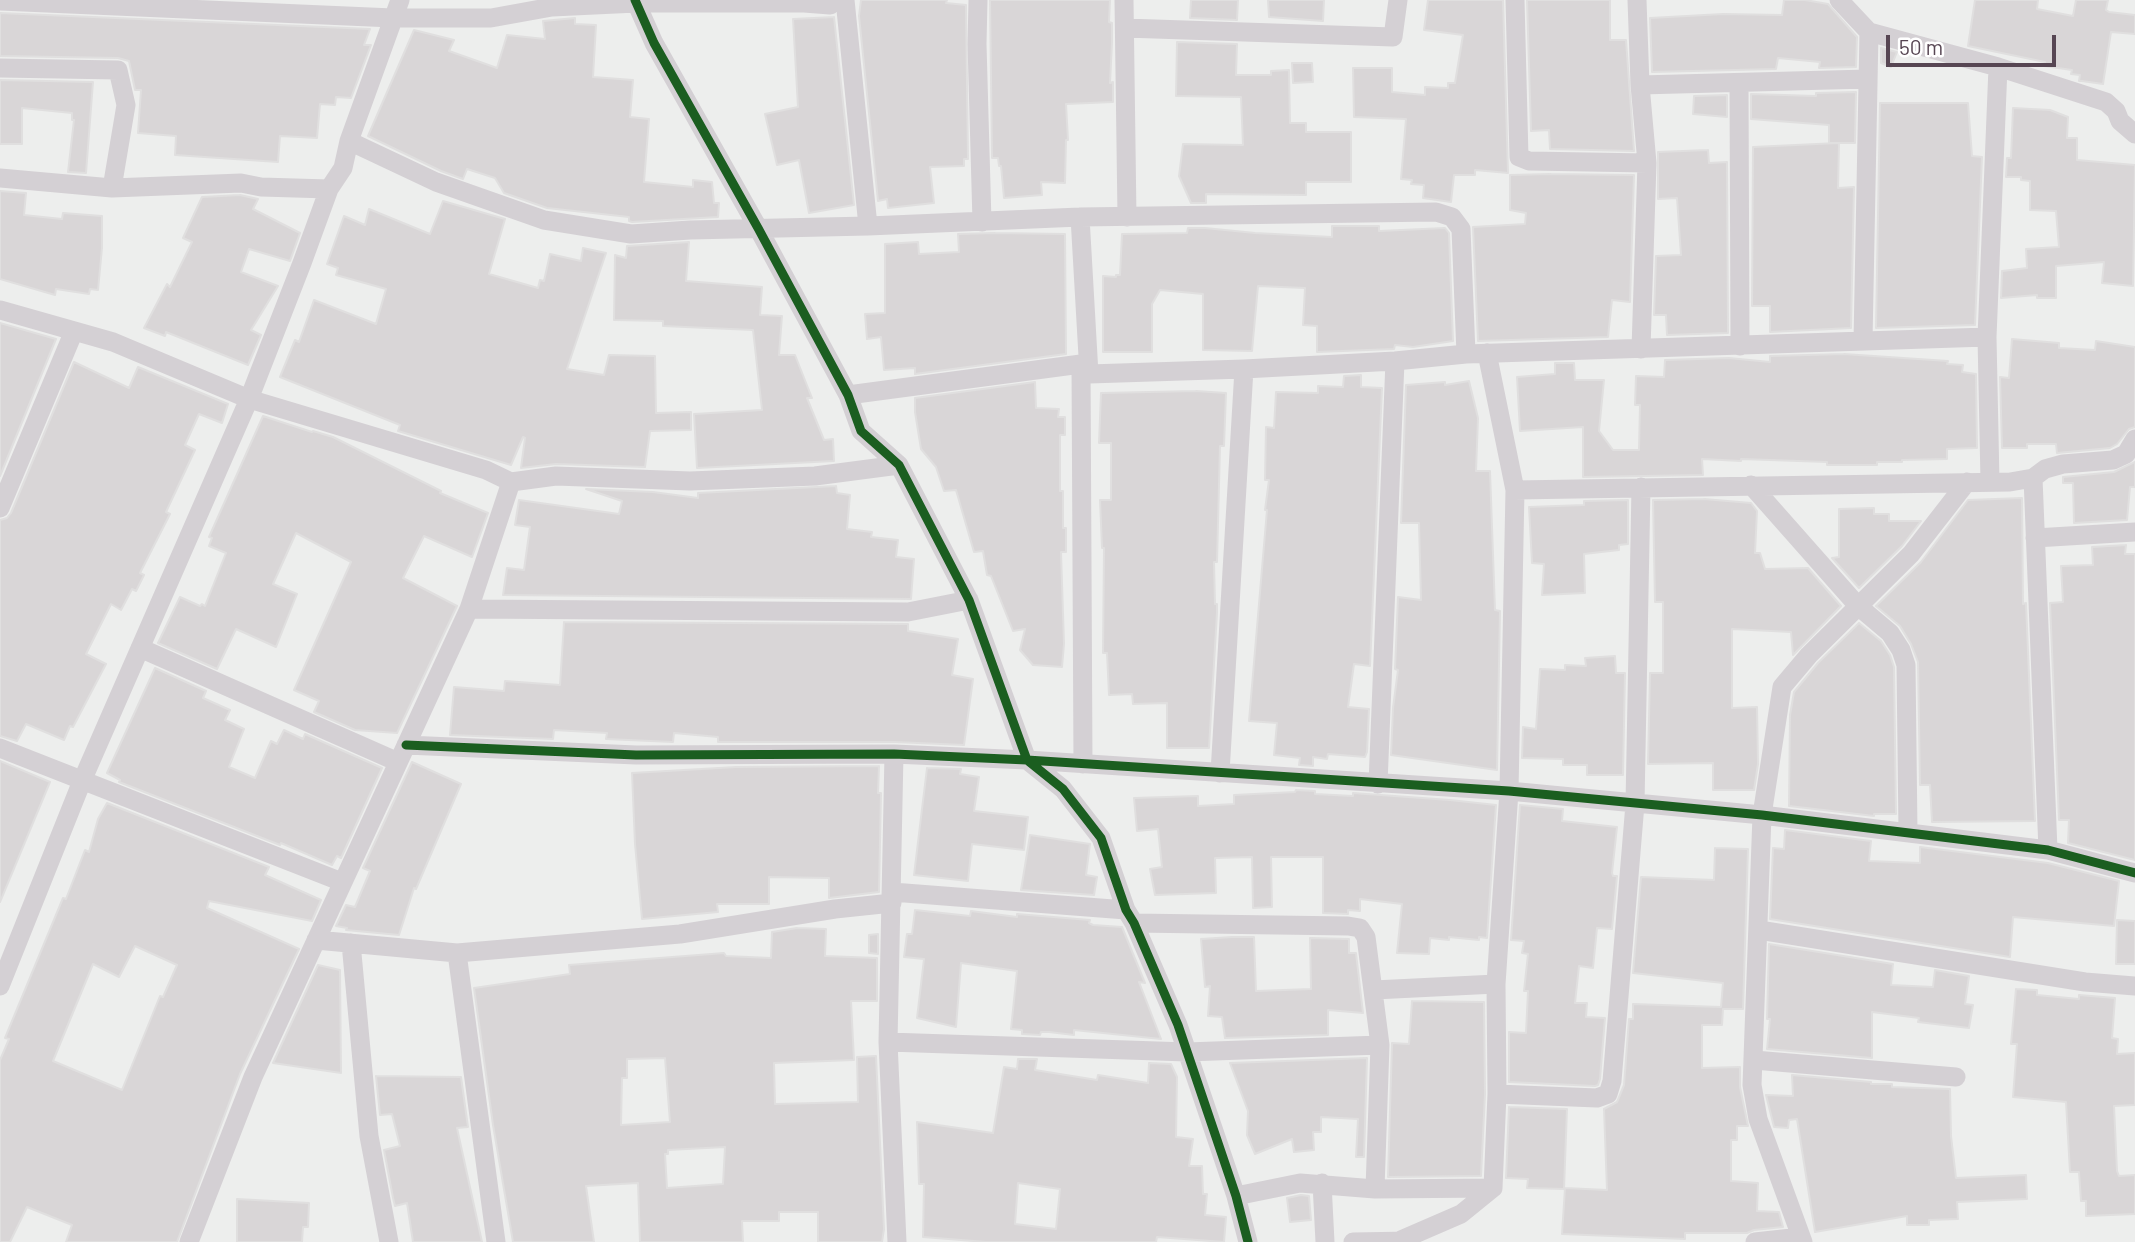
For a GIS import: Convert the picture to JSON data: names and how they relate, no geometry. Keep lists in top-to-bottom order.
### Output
{
  "scale_bar": "50 m"
}
